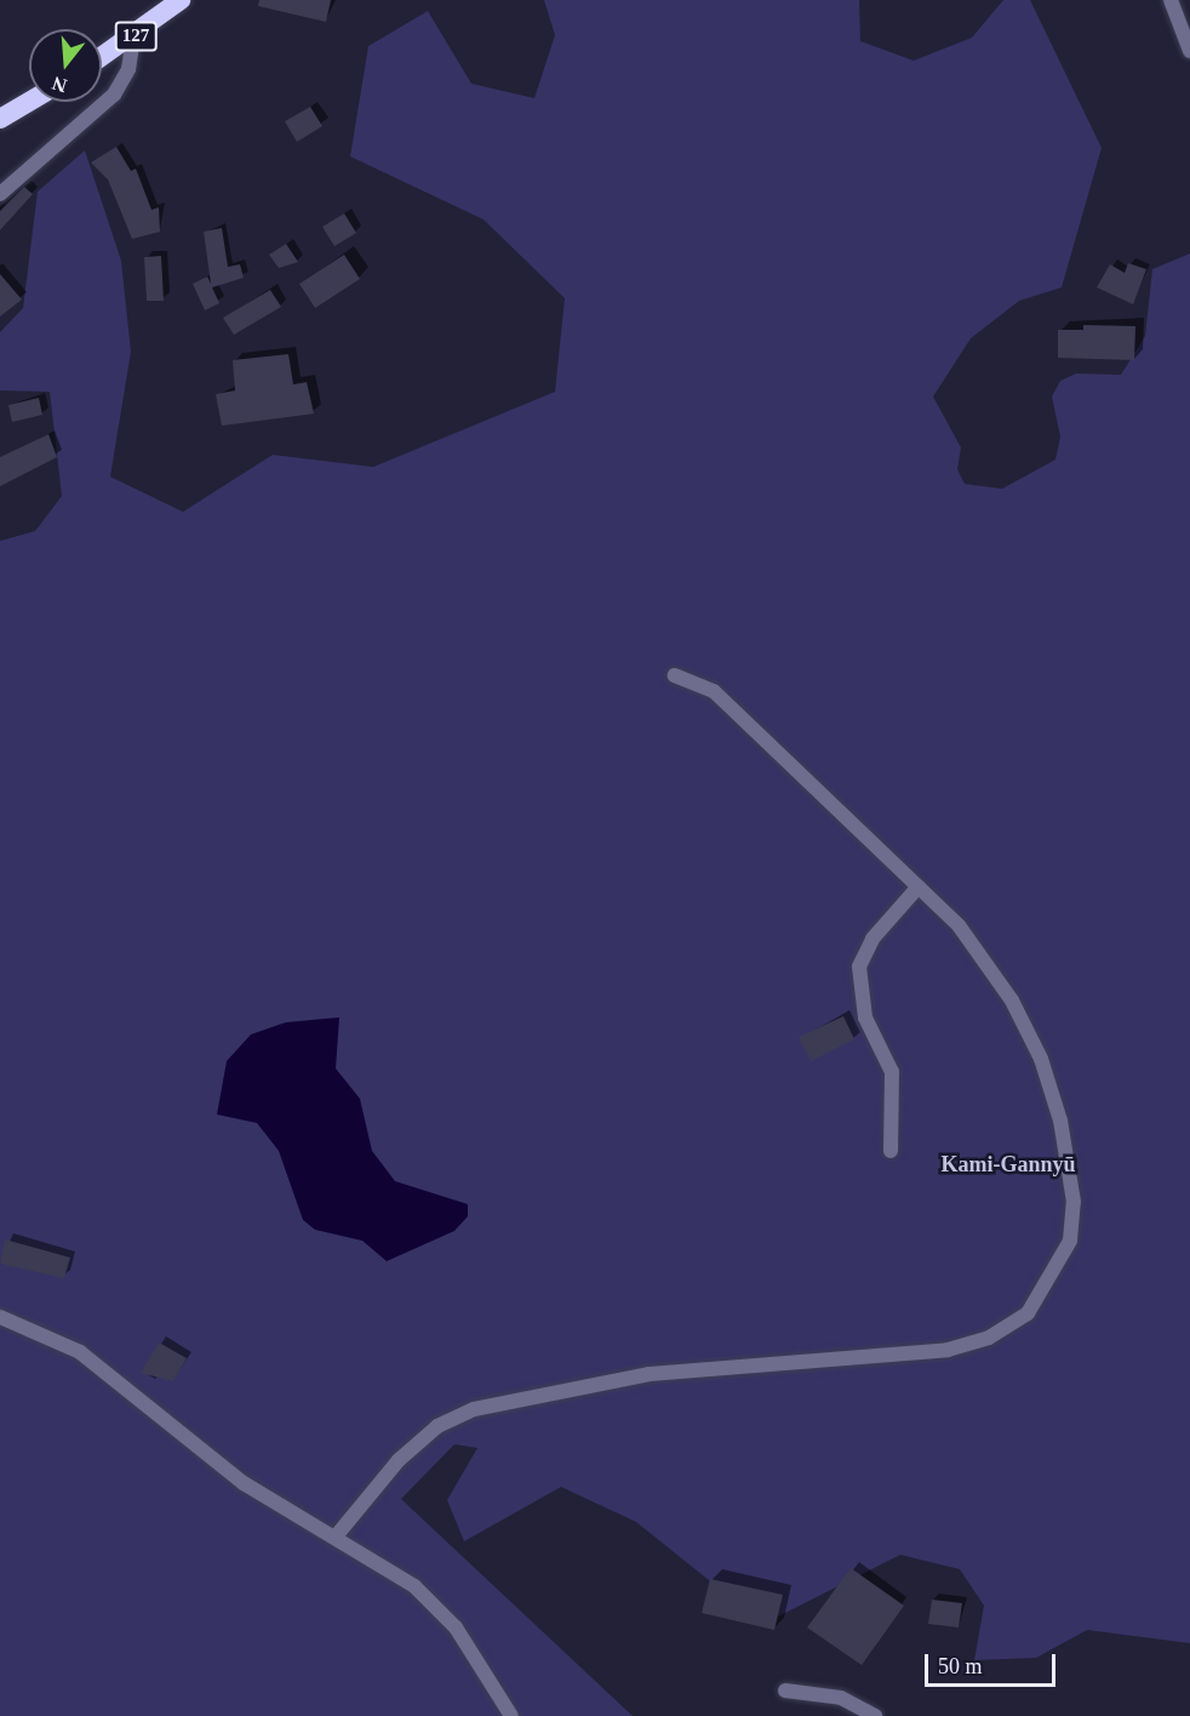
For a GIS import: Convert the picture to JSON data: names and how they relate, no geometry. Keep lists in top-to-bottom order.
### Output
{
  "streets": {
    "highway": ["127"]
  },
  "districts": ["Kami-Gannyū"],
  "scale_bar": "50 m",
  "north": "bottom"
}
